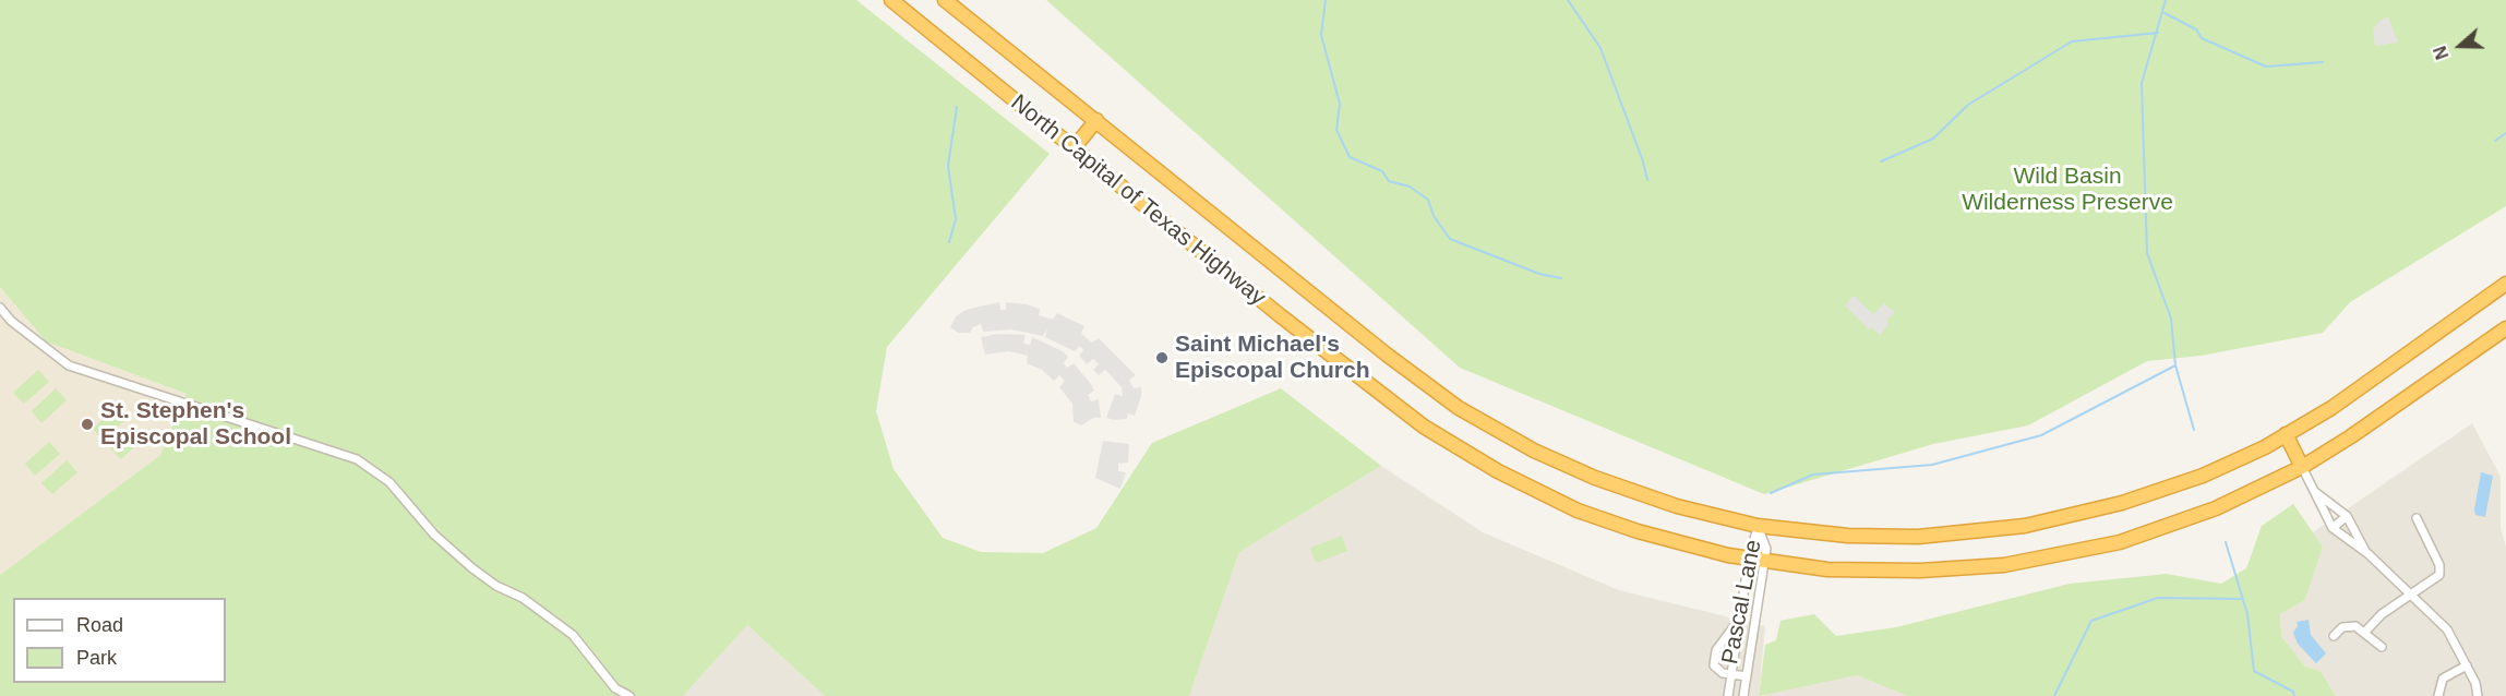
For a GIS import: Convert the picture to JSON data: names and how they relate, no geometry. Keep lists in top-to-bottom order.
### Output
{
  "streets": {
    "highway": ["North Capital of Texas Highway"],
    "street": ["Pascal Lane"]
  },
  "crossings": [
    ["North Capital of Texas Highway", "Pascal Lane"]
  ],
  "parks": ["Wild Basin Wilderness Preserve"],
  "places": ["Saint Michael's Episcopal Church", "St. Stephen's Episcopal School"],
  "legend": ["Road", "Park"],
  "north": "left"
}
